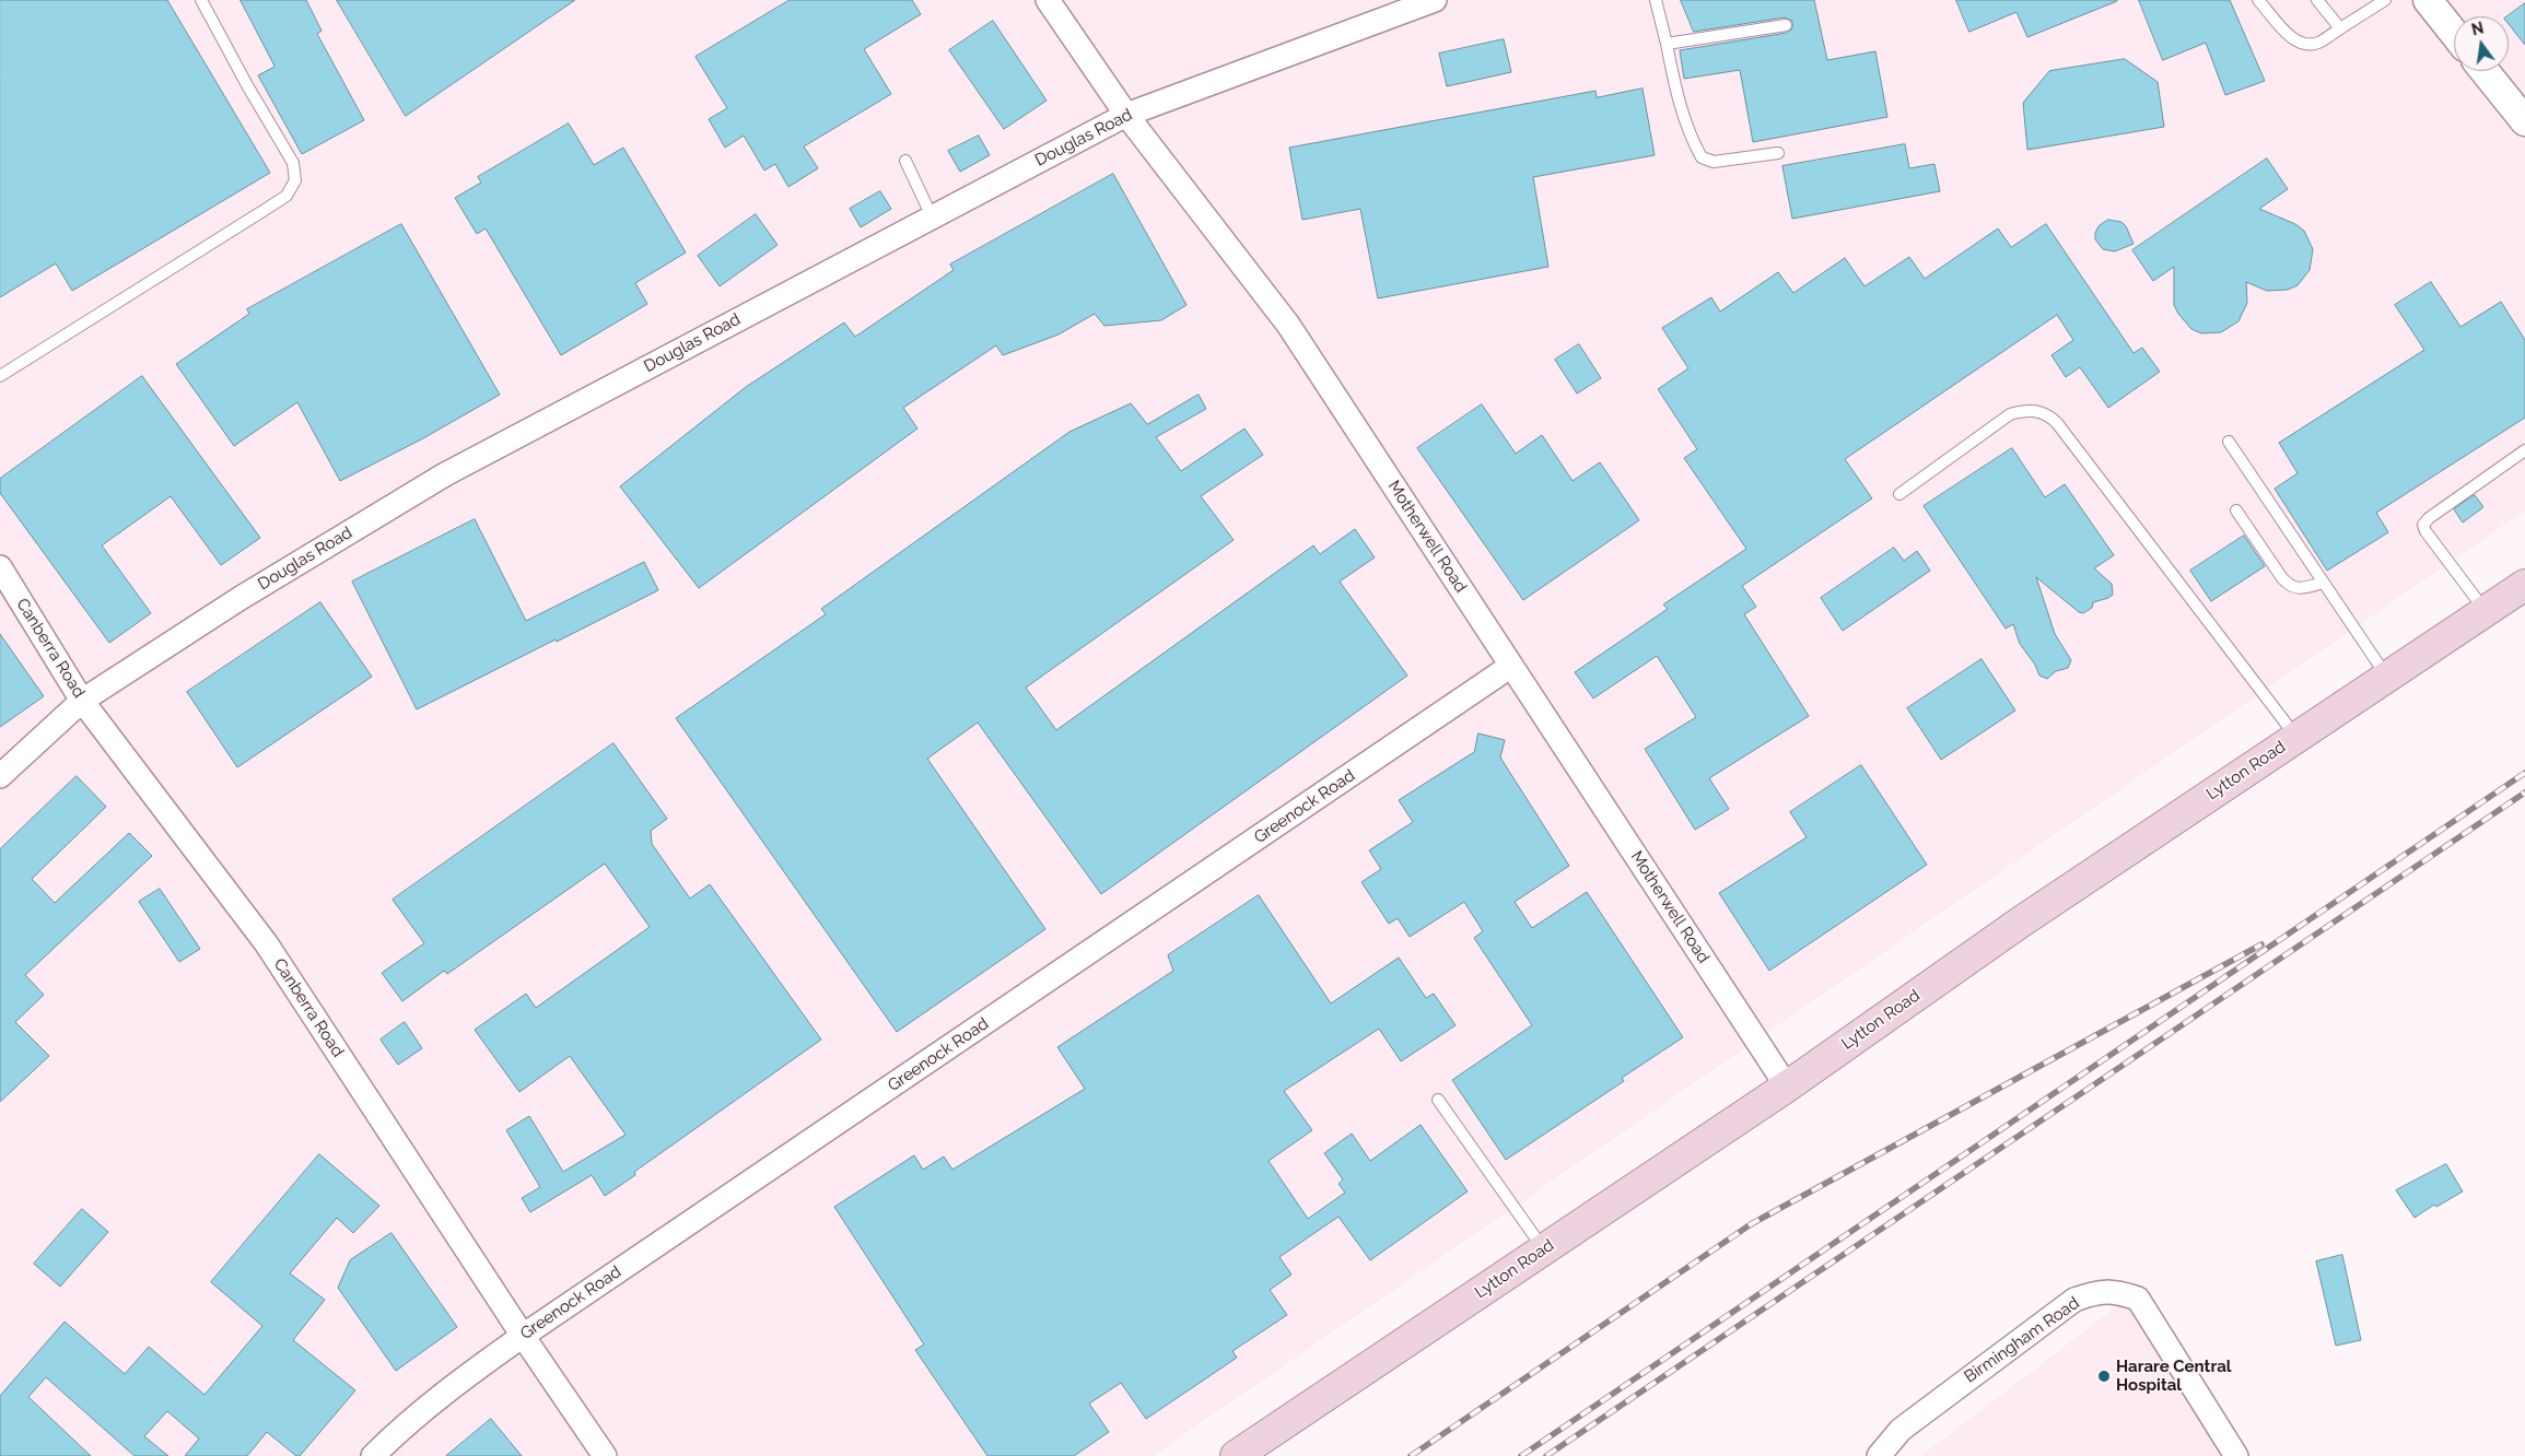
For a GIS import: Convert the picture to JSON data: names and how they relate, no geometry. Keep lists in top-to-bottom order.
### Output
{
  "streets": {
    "main road": ["Lytton Road"],
    "street": [
      "Douglas Road",
      "Motherwell Road",
      "Canberra Road",
      "Greenock Road",
      "Birmingham Road"
    ]
  },
  "crossings": [
    ["Douglas Road", "Motherwell Road"],
    ["Douglas Road", "Canberra Road"],
    ["Motherwell Road", "Lytton Road"],
    ["Motherwell Road", "Greenock Road"],
    ["Canberra Road", "Greenock Road"]
  ],
  "places": ["Harare Central Hospital"],
  "north": "top"
}
